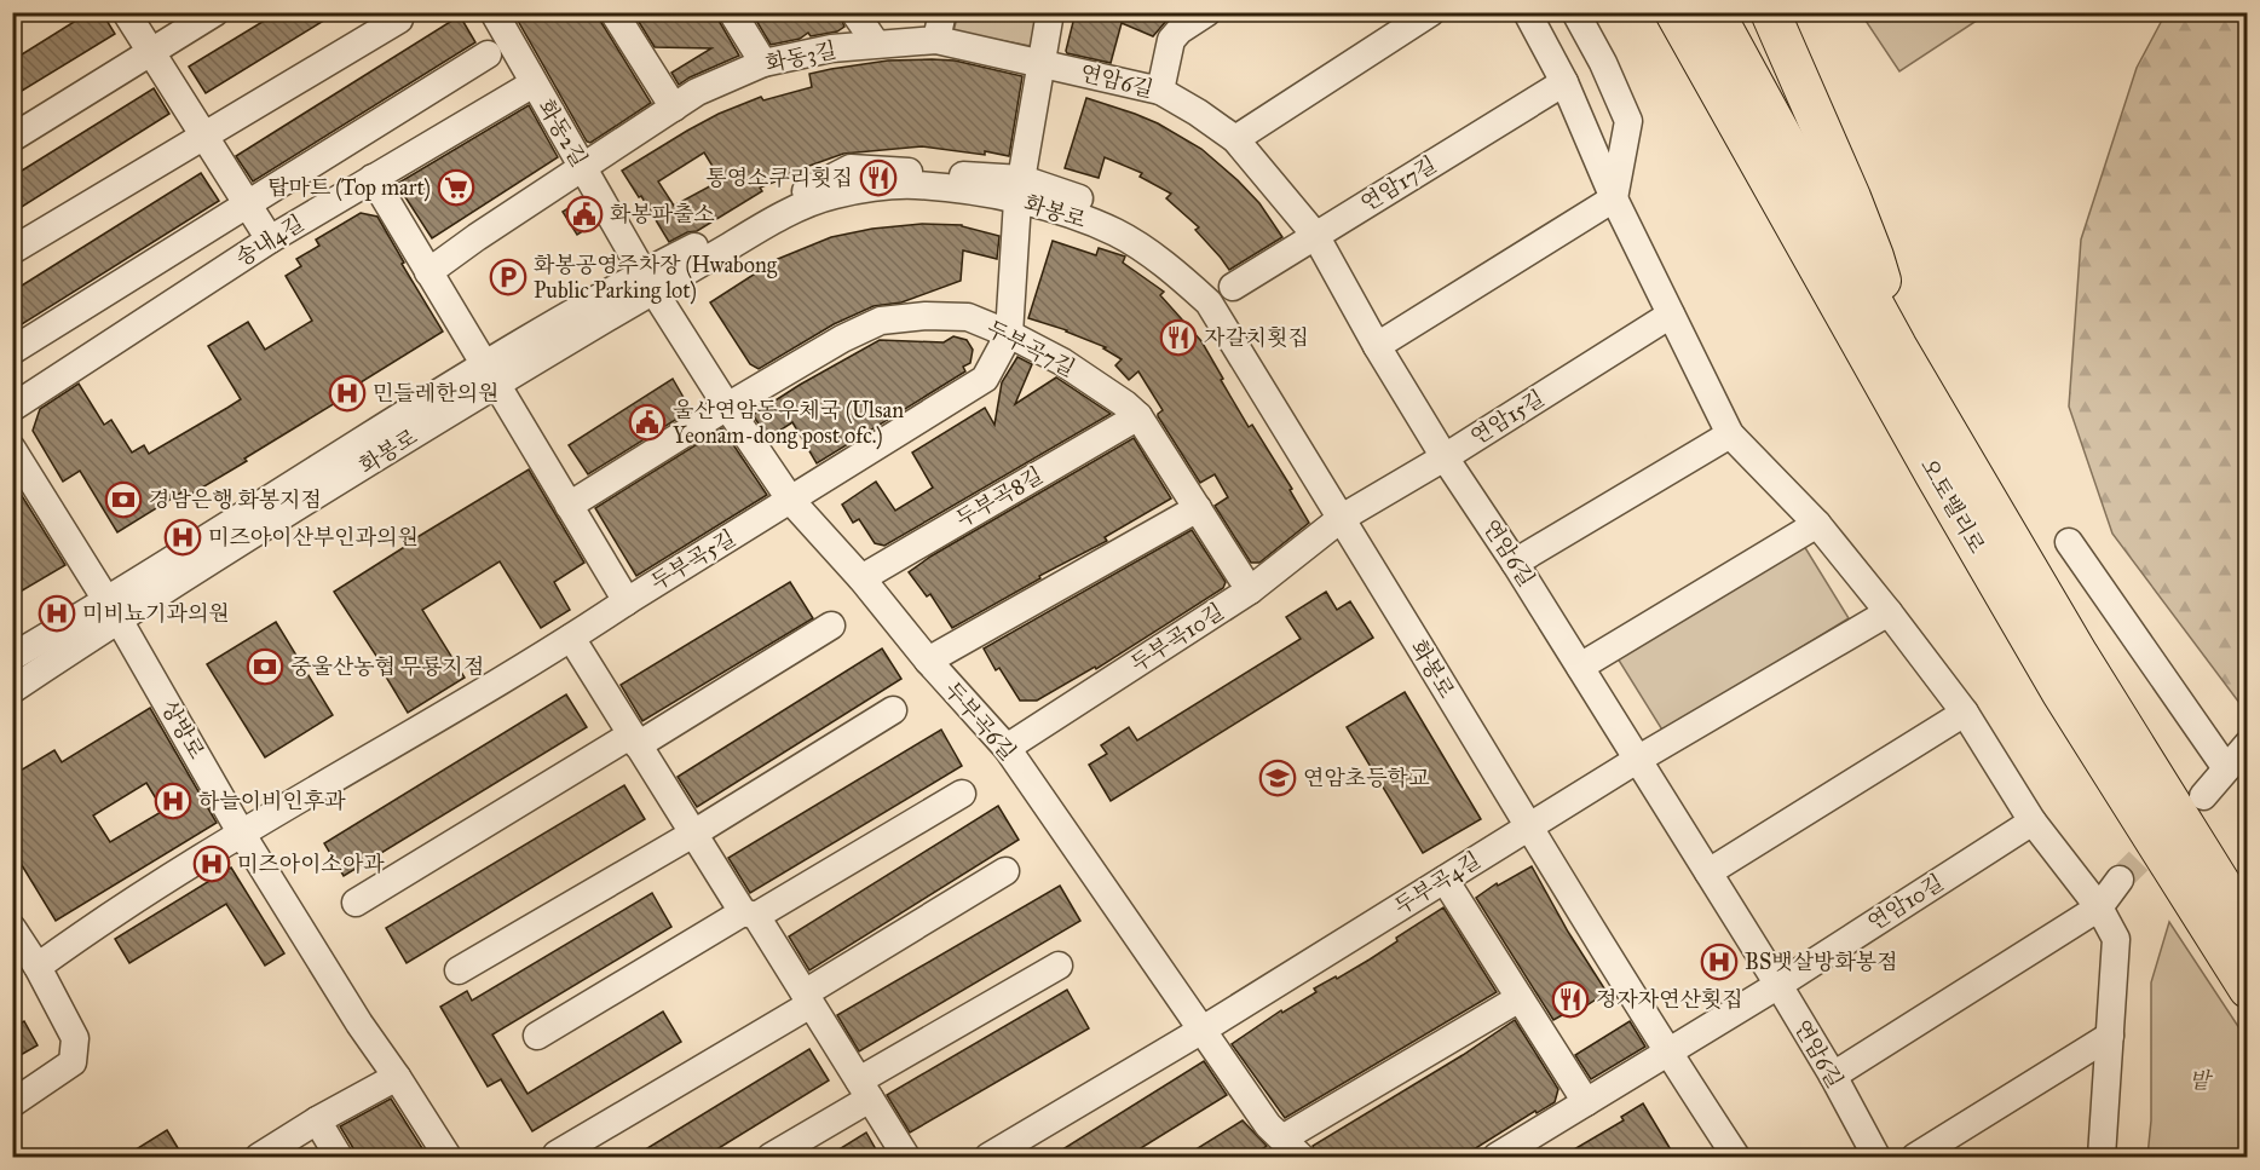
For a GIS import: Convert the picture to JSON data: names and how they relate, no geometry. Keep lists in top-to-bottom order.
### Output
{
  "streets": {
    "highway": ["오토밸리로"],
    "street": [
      "화동3길",
      "연암6길",
      "화동2길",
      "연암17길",
      "화봉로",
      "송내4길",
      "두부곡7길",
      "연암15길",
      "두부곡8길",
      "두부곡5길",
      "두부곡10길",
      "두부곡6길",
      "상방로",
      "두부곡4길",
      "연암10길"
    ]
  },
  "crossings": [
    ["화동3길", "연암6길"],
    ["화동3길", "화동2길"],
    ["화동3길", "두부곡5길"],
    ["연암6길", "연암17길"],
    ["연암6길", "연암15길"],
    ["연암6길", "두부곡5길"],
    ["연암6길", "두부곡4길"],
    ["연암6길", "연암10길"],
    ["화동2길", "화봉로"],
    ["화동2길", "송내4길"],
    ["화동2길", "두부곡6길"],
    ["화봉로", "연암15길"],
    ["화봉로", "두부곡5길"],
    ["화봉로", "두부곡10길"],
    ["화봉로", "두부곡6길"],
    ["화봉로", "상방로"],
    ["두부곡7길", "두부곡8길"],
    ["두부곡7길", "두부곡5길"],
    ["두부곡7길", "두부곡10길"],
    ["두부곡7길", "두부곡6길"],
    ["연암15길", "두부곡10길"],
    ["두부곡8길", "두부곡6길"],
    ["두부곡5길", "두부곡6길"],
    ["두부곡5길", "상방로"],
    ["두부곡10길", "두부곡6길"],
    ["두부곡6길", "두부곡4길"]
  ],
  "parks": ["밭"],
  "places": {
    "restaurant": ["통영소쿠리횟집", "자갈치횟집", "정자자연산횟집"],
    "supermarket": ["탑마트 (Top mart)"],
    "public building": ["화봉파출소", "울산연암동우체국 (Ulsan Yeonam-dong post ofc.)"],
    "parking": ["화봉공영주차장 (Hwabong Public Parking lot)"],
    "hospital": [
      "민들레한의원",
      "미즈아이산부인과의원",
      "미비뇨기과의원",
      "하늘이비인후과",
      "미즈아이소아과",
      "BS뱃살방화봉점"
    ],
    "bank": ["경남은행 화봉지점", "중울산농협 무룡지점"],
    "school or university": ["연암초등학교"]
  }
}
